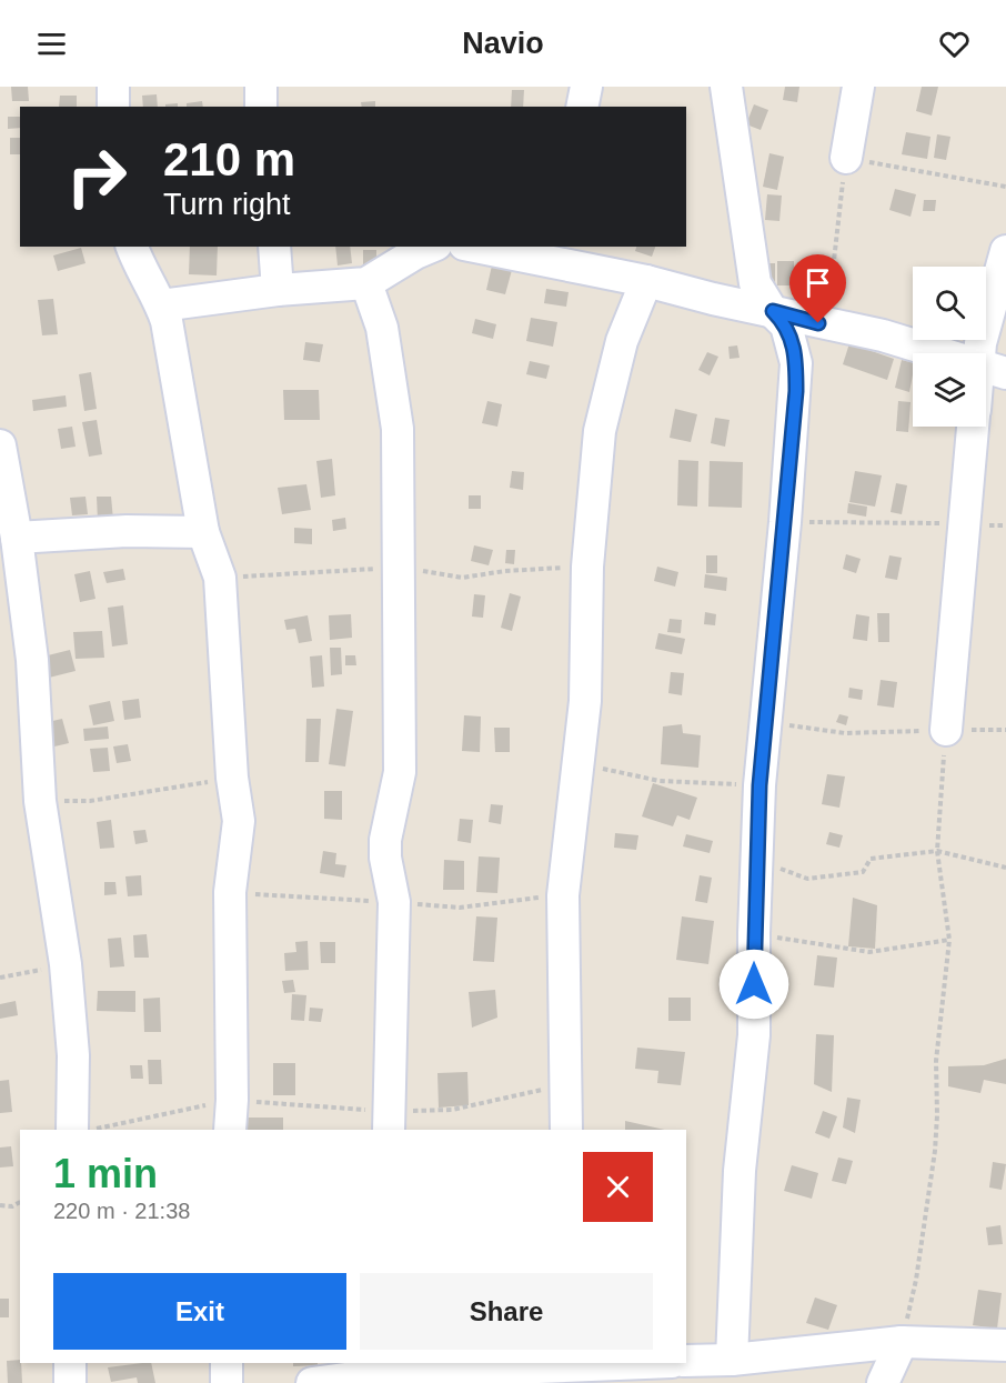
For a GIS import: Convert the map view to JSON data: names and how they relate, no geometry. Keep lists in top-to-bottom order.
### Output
{
  "page": {
    "header": "Navio",
    "turn": ["210 m", "Turn right"],
    "heading": ["1 min", "220 m · 21:38"],
    "buttons": ["Exit", "Share"]
  }
}
